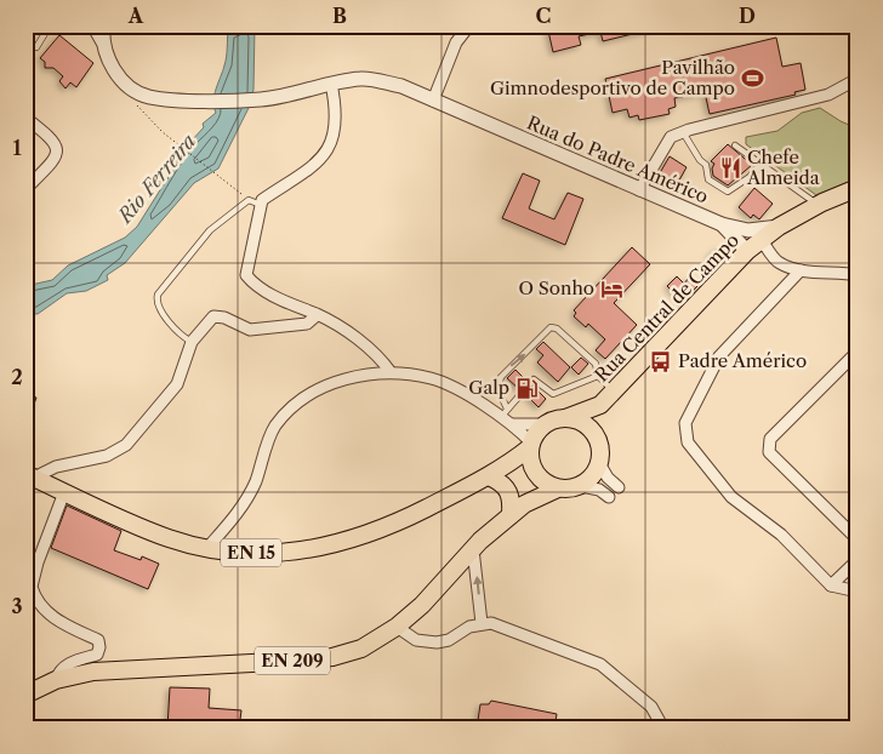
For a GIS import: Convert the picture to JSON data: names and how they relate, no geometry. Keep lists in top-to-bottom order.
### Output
{
  "streets": {
    "main road": ["Rua Central de Campo", "EN 15", "EN 209"],
    "street": ["Rua do Padre Américo"]
  },
  "crossings": [
    ["Rua do Padre Américo", "Rua Central de Campo"],
    ["Rua Central de Campo", "EN 15"],
    ["Rua Central de Campo", "EN 209"],
    ["EN 15", "EN 209"]
  ],
  "water": ["Rio Ferreira"],
  "places": {
    "sports": ["Pavilhão Gimnodesportivo de Campo"],
    "restaurant": ["Chefe Almeida"],
    "hotel": ["O Sonho"],
    "bus stop": ["Padre Américo"],
    "fuel station": ["Galp"]
  },
  "grid": {
    "columns": [
      "A",
      "B",
      "C",
      "D"
    ],
    "rows": ["1", "2", "3"]
  }
}
